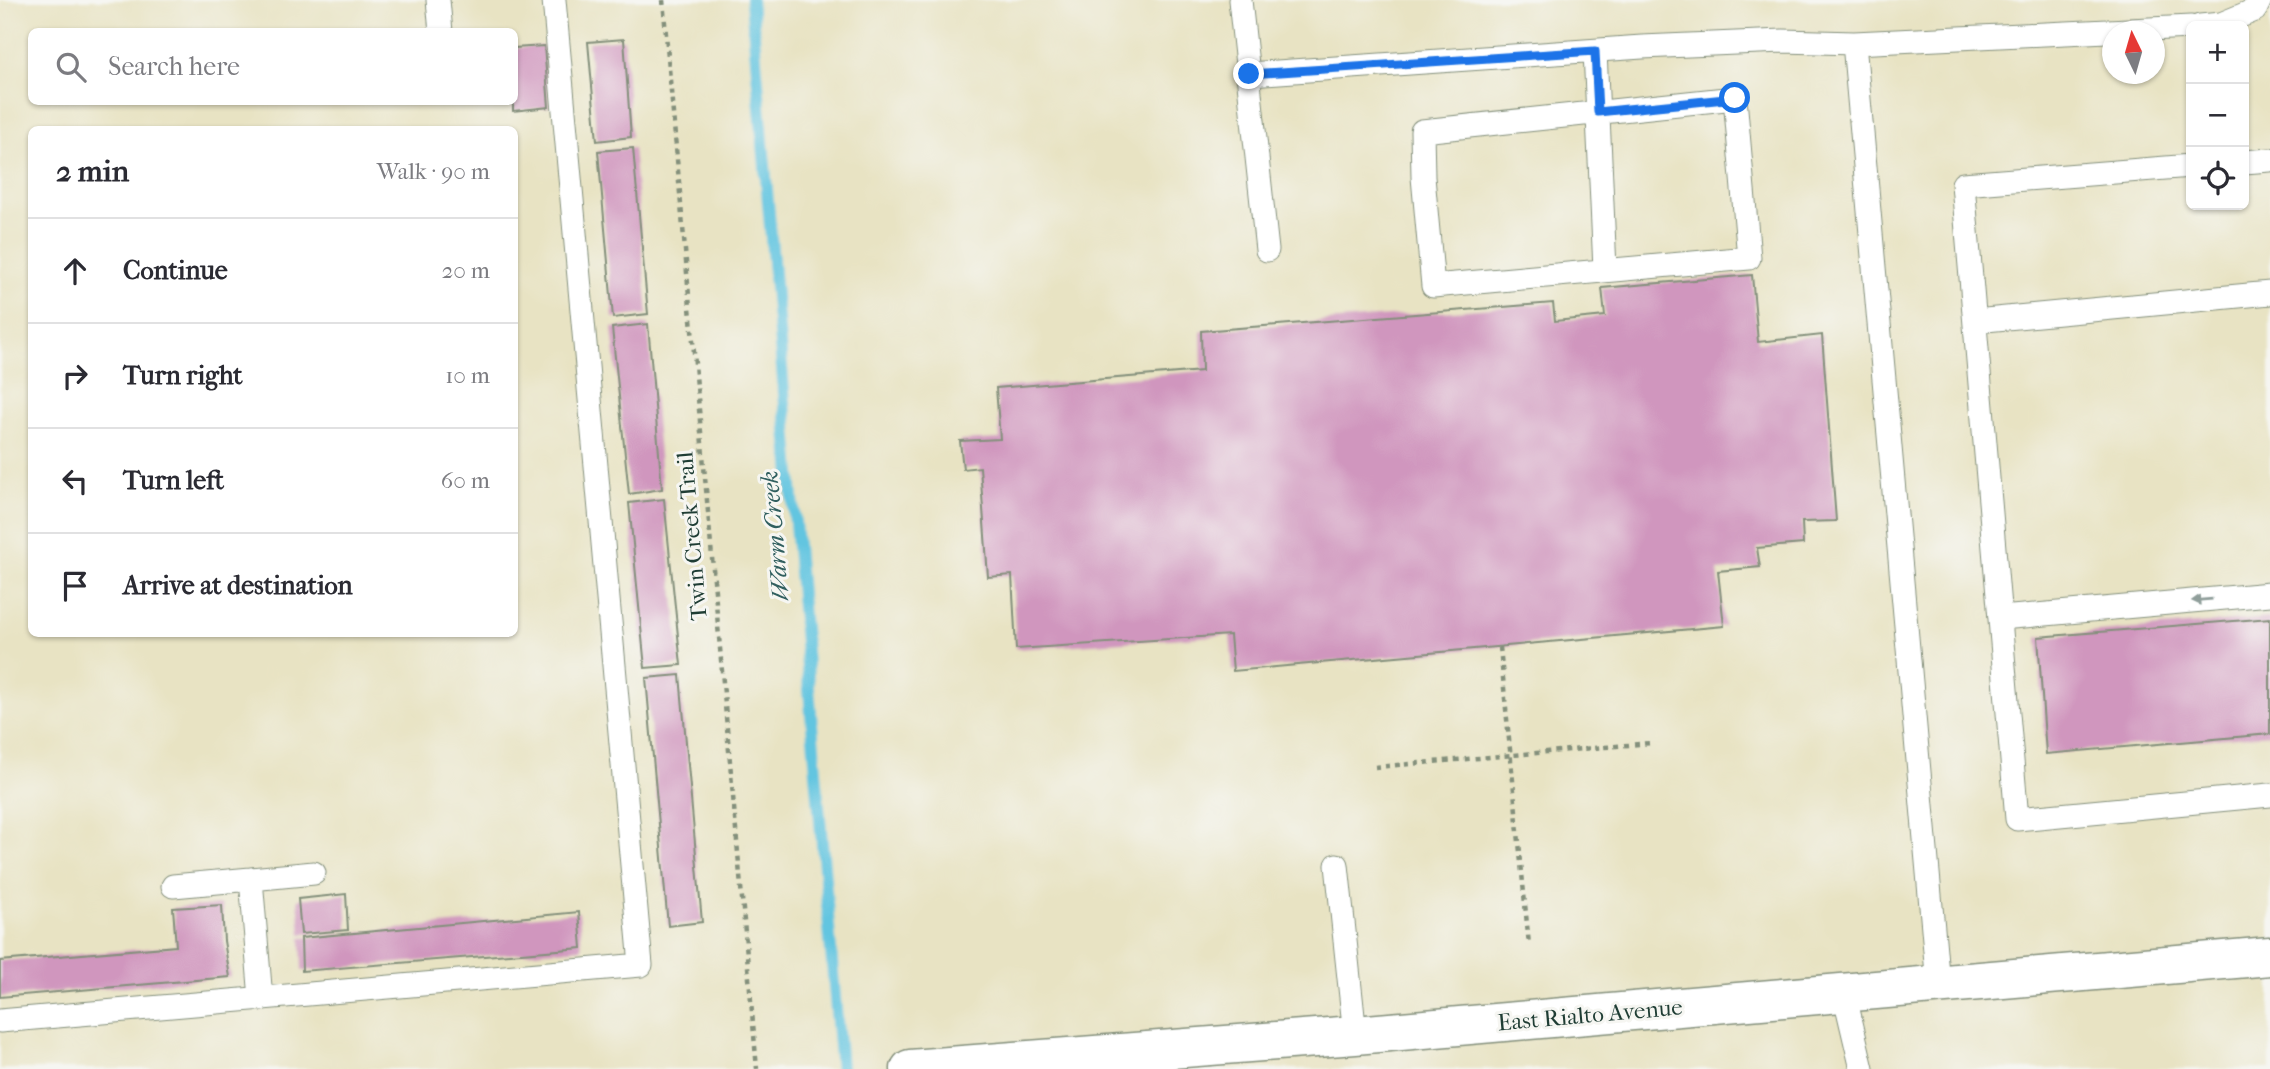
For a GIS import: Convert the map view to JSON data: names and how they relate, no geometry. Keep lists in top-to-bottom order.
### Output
{
  "streets": {
    "street": ["East Rialto Avenue"],
    "path": ["Twin Creek Trail"]
  },
  "water": ["Warm Creek"],
  "north": "top",
  "page": {
    "map_buttons": ["+", "−"],
    "search": "Search here",
    "heading": ["2 min", "Walk · 90 m"],
    "list": [
      ["Continue", "20 m"],
      ["Turn right", "10 m"],
      ["Turn left", "60 m"],
      "Arrive at destination"
    ]
  }
}
